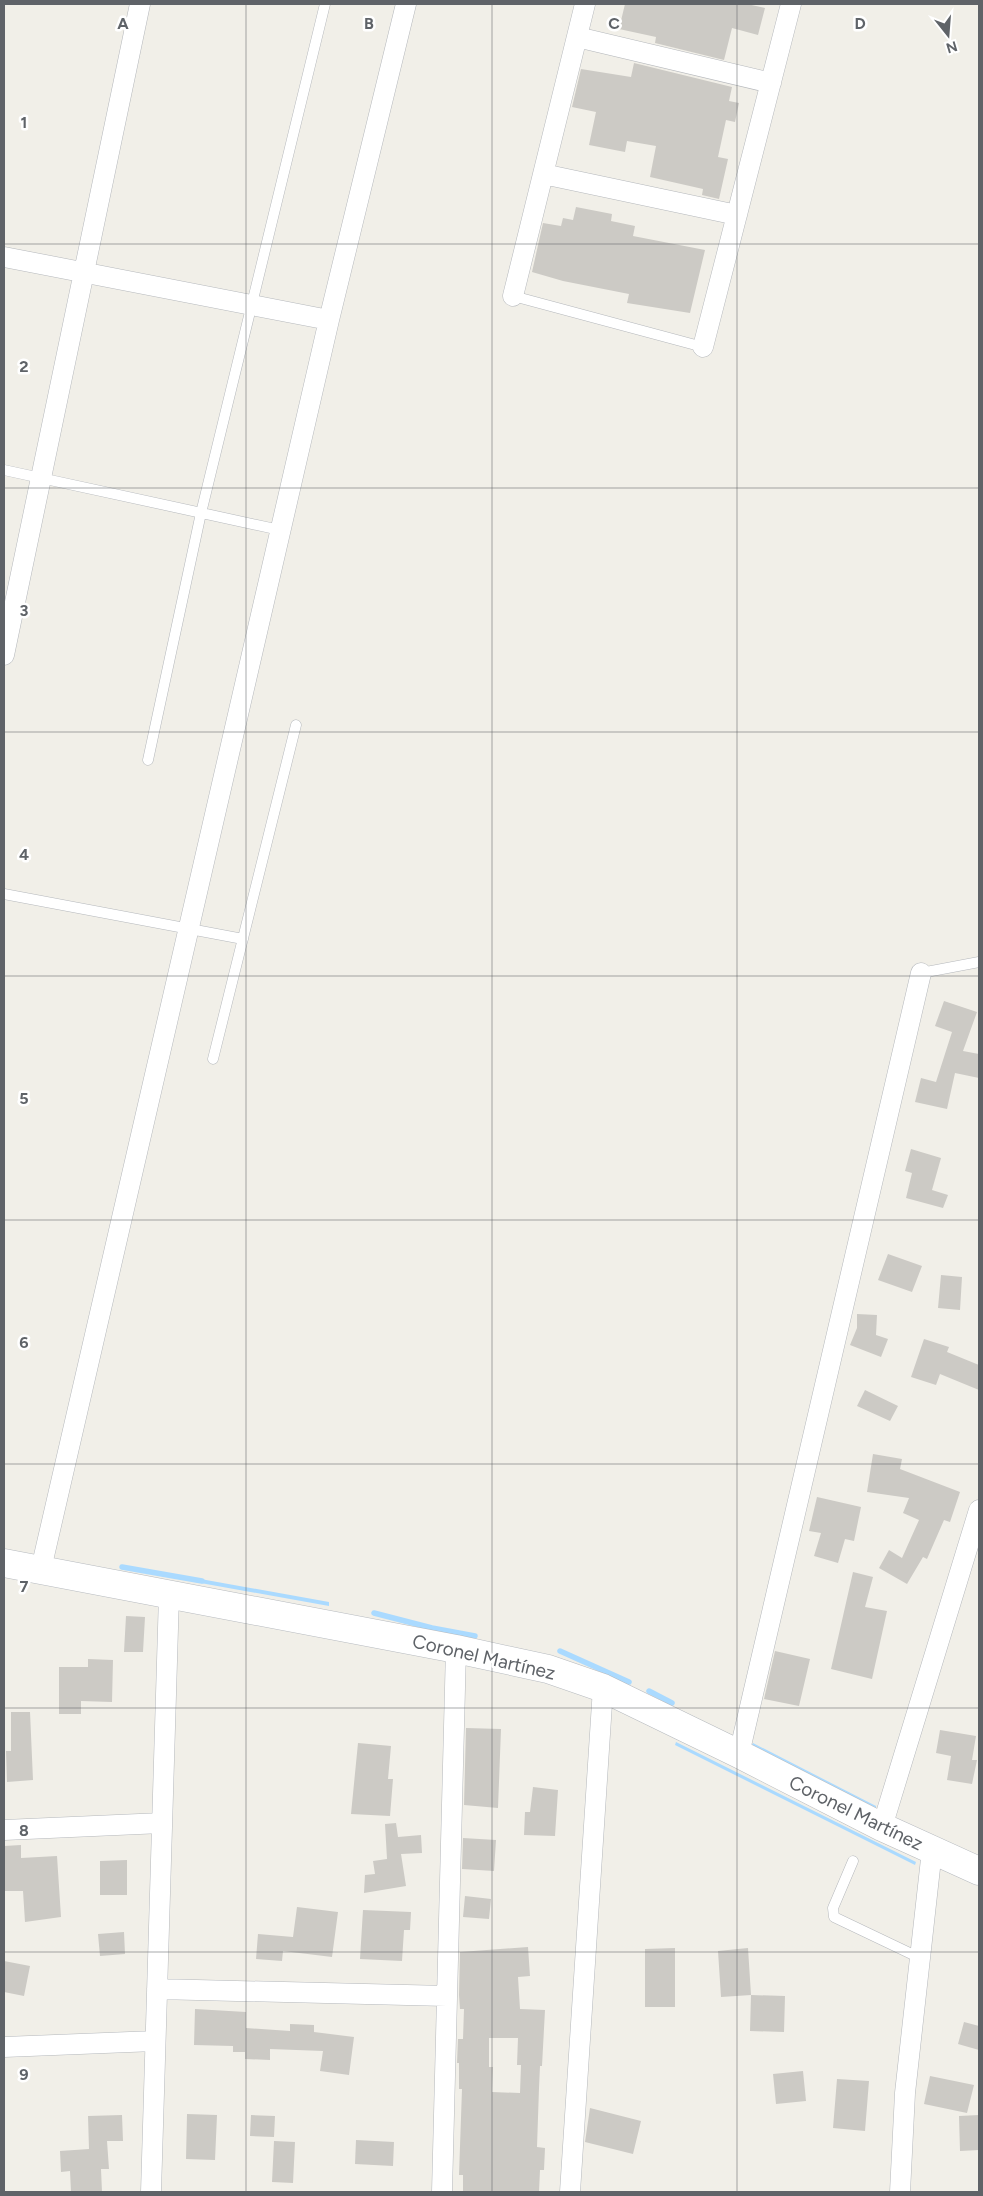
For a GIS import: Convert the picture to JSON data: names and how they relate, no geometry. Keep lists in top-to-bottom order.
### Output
{
  "streets": {
    "main road": ["Coronel Martínez"]
  },
  "north": "bottom",
  "grid": {
    "columns": [
      "A",
      "B",
      "C",
      "D"
    ],
    "rows": [
      "1",
      "2",
      "3",
      "4",
      "5",
      "6",
      "7",
      "8",
      "9"
    ]
  }
}
